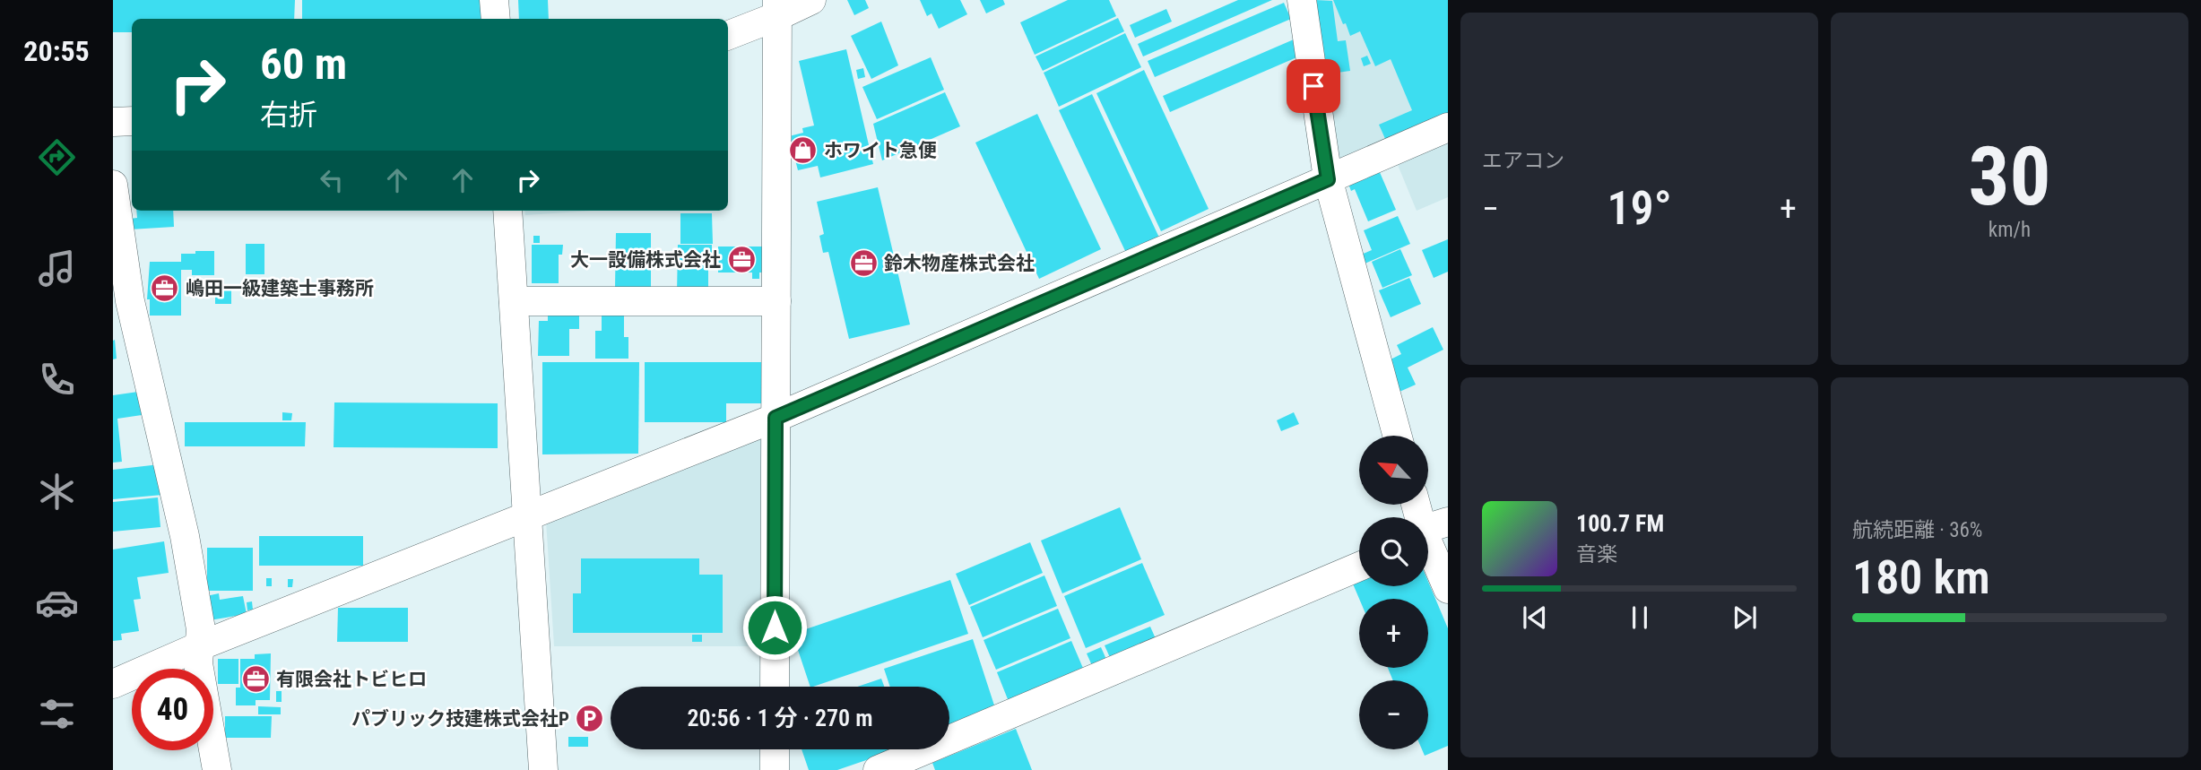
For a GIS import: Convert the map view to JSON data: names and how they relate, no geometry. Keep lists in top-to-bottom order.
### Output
{
  "places": {
    "shop": ["ホワイト急便"],
    "office": [
      "大一設備株式会社",
      "鈴木物産株式会社",
      "嶋田一級建築士事務所",
      "有限会社トビヒロ"
    ],
    "parking": ["パブリック技建株式会社P"]
  },
  "north": "top left",
  "page": {
    "tabs": "20:55",
    "tile": [
      "エアコン",
      ["30", "km/h"],
      ["航続距離 · 36%", "180 km"]
    ],
    "turn": ["60 m", "右折"],
    "heat": ["−", "19°", "+"],
    "map_buttons": ["+", "−"],
    "song": ["100.7 FM", "音楽"],
    "limit": "40",
    "trip": "20:56 · 1 分 · 270 m"
  }
}
